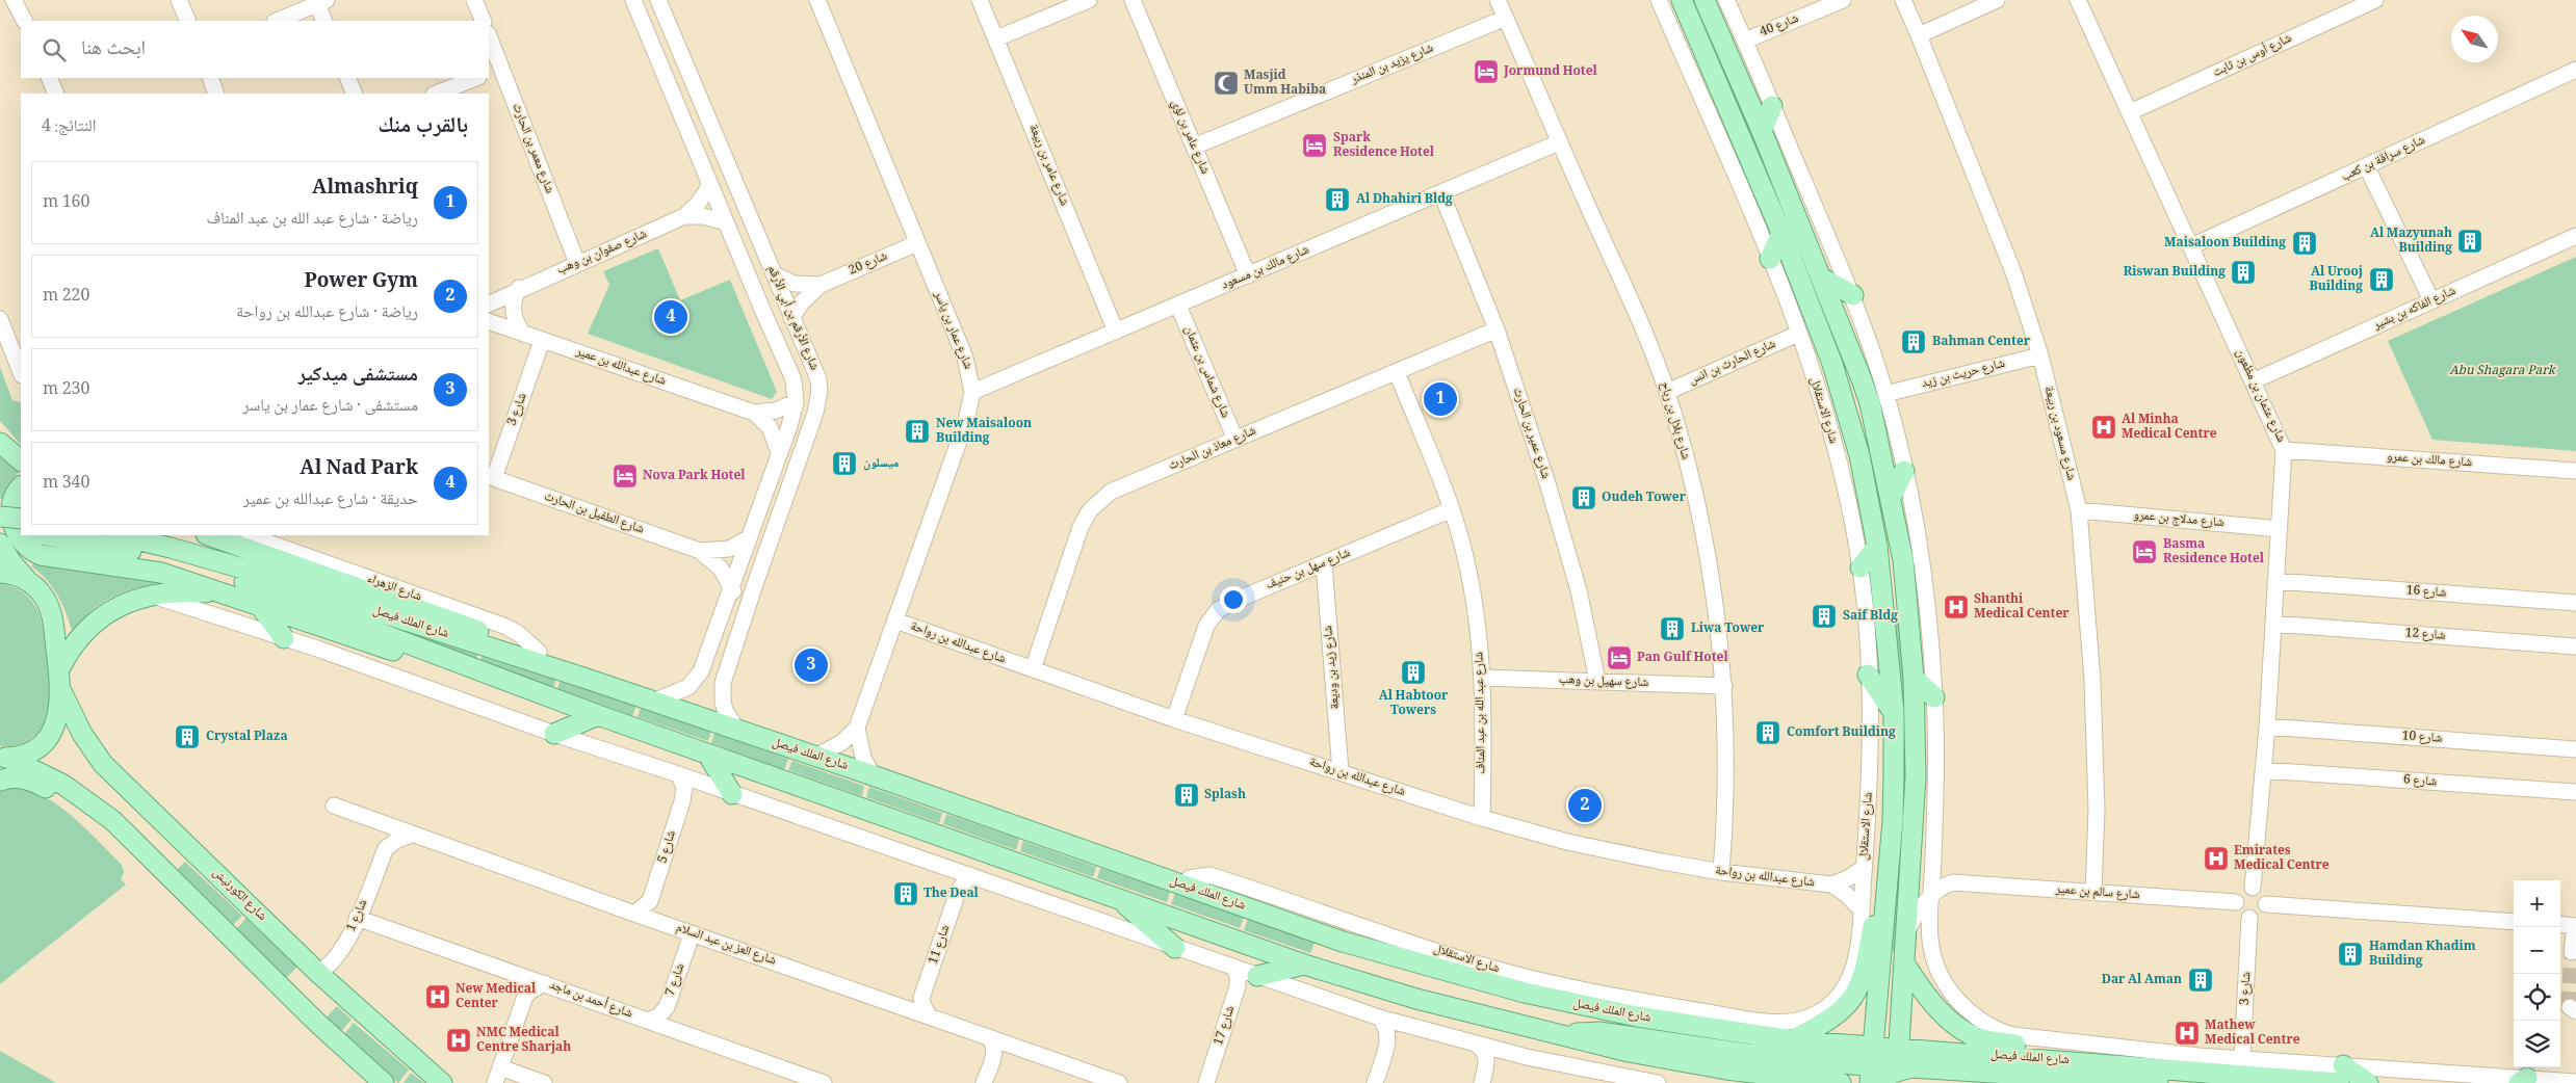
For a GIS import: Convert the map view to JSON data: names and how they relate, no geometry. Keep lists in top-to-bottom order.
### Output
{
  "streets": {
    "main road": ["شارع الاستقلال", "شارع الملك فيصل", "شارع الكورنيش"],
    "street": [
      "شارع 40",
      "شارع أوس بن ثابت",
      "شارع يزيد بن المنذر",
      "شارع عامر بن لؤي",
      "شارع معمر بن الحارث",
      "شارع سراقة بن كعب",
      "شارع عامر بن ربيعة",
      "شارع صفوان بن وهب",
      "شارع 20",
      "شارع مالك بن مسعود",
      "شارع الفاكه بن بشير",
      "شارع الأرقم بن أبي الأرقم",
      "شارع عمار بن ياسر",
      "شارع الحارث بن انس",
      "شارع عبدالله بن عمير",
      "شارع شماس بن عثمان",
      "شارع حريث بن زيد",
      "شارع عثمان بن مظعون",
      "شارع 3",
      "شارع بلال بن رباح",
      "شارع عمير بن الحارث",
      "شارع مسعود بن ربيعة",
      "شارع معاذ بن الحارث",
      "شارع مالك بن عمرو",
      "شارع الطفيل بن الحارث",
      "شارع مدلاج بن عمرو",
      "شارع سهل بن حنيف",
      "شارع الزهراء",
      "شارع 16",
      "شارع 12",
      "شارع عبدالله بن رواحة",
      "شارع زيد بن وديعة",
      "شارع سهيل بن وهب",
      "شارع عبد الله بن عبد المناف",
      "شارع 10",
      "شارع 6",
      "شارع 5",
      "شارع سالم بن عمير",
      "شارع 1",
      "شارع العز بن عبد السلام",
      "شارع 11",
      "شارع 7",
      "شارع أحمد بن ماجد",
      "شارع 17"
    ]
  },
  "crossings": [
    ["شارع أوس بن ثابت", "شارع عثمان بن مظعون"],
    ["شارع يزيد بن المنذر", "شارع عامر بن لؤي"],
    ["شارع يزيد بن المنذر", "شارع بلال بن رباح"],
    ["شارع عامر بن لؤي", "شارع مالك بن مسعود"],
    ["شارع معمر بن الحارث", "شارع صفوان بن وهب"],
    ["شارع سراقة بن كعب", "شارع عثمان بن مظعون"],
    ["شارع عامر بن ربيعة", "شارع مالك بن مسعود"],
    ["شارع صفوان بن وهب", "شارع الأرقم بن أبي الأرقم"],
    ["شارع 20", "شارع الأرقم بن أبي الأرقم"],
    ["شارع 20", "شارع عمار بن ياسر"],
    ["شارع مالك بن مسعود", "شارع عمار بن ياسر"],
    ["شارع مالك بن مسعود", "شارع شماس بن عثمان"],
    ["شارع مالك بن مسعود", "شارع بلال بن رباح"],
    ["شارع مالك بن مسعود", "شارع عمير بن الحارث"],
    ["شارع الفاكه بن بشير", "شارع عثمان بن مظعون"],
    ["شارع الأرقم بن أبي الأرقم", "شارع عبدالله بن عمير"],
    ["شارع الأرقم بن أبي الأرقم", "شارع الطفيل بن الحارث"],
    ["شارع الأرقم بن أبي الأرقم", "شارع الملك فيصل"],
    ["شارع عمار بن ياسر", "شارع الملك فيصل"],
    ["شارع عمار بن ياسر", "شارع عبدالله بن رواحة"],
    ["شارع الحارث بن انس", "شارع الاستقلال"],
    ["شارع الحارث بن انس", "شارع بلال بن رباح"],
    ["شارع عبدالله بن عمير", "شارع 3"],
    ["شارع شماس بن عثمان", "شارع معاذ بن الحارث"],
    ["شارع حريث بن زيد", "شارع مسعود بن ربيعة"],
    ["شارع عثمان بن مظعون", "شارع 3"],
    ["شارع عثمان بن مظعون", "شارع مالك بن عمرو"],
    ["شارع عثمان بن مظعون", "شارع مدلاج بن عمرو"],
    ["شارع عثمان بن مظعون", "شارع 16"],
    ["شارع عثمان بن مظعون", "شارع 12"],
    ["شارع عثمان بن مظعون", "شارع 10"],
    ["شارع عثمان بن مظعون", "شارع 6"],
    ["شارع عثمان بن مظعون", "شارع سالم بن عمير"],
    ["شارع 3", "شارع الطفيل بن الحارث"],
    ["شارع 3", "شارع الملك فيصل"],
    ["شارع 3", "شارع سالم بن عمير"],
    ["شارع الاستقلال", "شارع الملك فيصل"],
    ["شارع الاستقلال", "شارع عبدالله بن رواحة"],
    ["شارع بلال بن رباح", "شارع عبدالله بن رواحة"],
    ["شارع بلال بن رباح", "شارع سهيل بن وهب"],
    ["شارع عمير بن الحارث", "شارع معاذ بن الحارث"],
    ["شارع عمير بن الحارث", "شارع سهيل بن وهب"],
    ["شارع مسعود بن ربيعة", "شارع مدلاج بن عمرو"],
    ["شارع مسعود بن ربيعة", "شارع سالم بن عمير"],
    ["شارع معاذ بن الحارث", "شارع عبدالله بن رواحة"],
    ["شارع معاذ بن الحارث", "شارع عبد الله بن عبد المناف"],
    ["شارع سهل بن حنيف", "شارع عبدالله بن رواحة"],
    ["شارع سهل بن حنيف", "شارع زيد بن وديعة"],
    ["شارع سهل بن حنيف", "شارع عبد الله بن عبد المناف"],
    ["شارع الملك فيصل", "شارع سالم بن عمير"],
    ["شارع عبدالله بن رواحة", "شارع زيد بن وديعة"],
    ["شارع عبدالله بن رواحة", "شارع عبد الله بن عبد المناف"],
    ["شارع سهيل بن وهب", "شارع عبد الله بن عبد المناف"],
    ["شارع 5", "شارع العز بن عبد السلام"],
    ["شارع الكورنيش", "شارع 1"],
    ["شارع 1", "شارع أحمد بن ماجد"],
    ["شارع العز بن عبد السلام", "شارع 11"],
    ["شارع العز بن عبد السلام", "شارع 7"],
    ["شارع 7", "شارع أحمد بن ماجد"]
  ],
  "parks": ["Abu Shagara Park"],
  "places": {
    "hotel": [
      "Jormund Hotel",
      "Spark Residence Hotel",
      "Nova Park Hotel",
      "Basma Residence Hotel",
      "Pan Gulf Hotel"
    ],
    "mosque": ["Masjid Umm Habiba"],
    "building": [
      "Al Dhahiri Bldg",
      "Al Mazyunah Building",
      "Maisaloon Building",
      "Riswan Building",
      "Al Urooj Building",
      "Bahman Center",
      "New Maisaloon Building",
      "ميسلون",
      "Oudeh Tower",
      "Saif Bldg",
      "Liwa Tower",
      "Al Habtoor Towers",
      "Comfort Building",
      "Crystal Plaza",
      "Splash",
      "The Deal",
      "Hamdan Khadim Building",
      "Dar Al Aman"
    ],
    "hospital": [
      "Al Minha Medical Centre",
      "Shanthi Medical Center",
      "Emirates Medical Centre",
      "New Medical Center",
      "Mathew Medical Centre",
      "NMC Medical Centre Sharjah"
    ]
  },
  "north": "top left",
  "page": {
    "search": "ابحث هنا",
    "heading": ["بالقرب منك", "النتائج: 4"],
    "list": [
      {
        "mark": "1",
        "name": "Almashriq",
        "note": "رياضة · شارع عبد الله بن عبد المناف",
        "value": "160 m"
      },
      {
        "mark": "2",
        "name": "Power Gym",
        "note": "رياضة · شارع عبدالله بن رواحة",
        "value": "220 m"
      },
      {
        "mark": "3",
        "name": "مستشفى ميدكير",
        "note": "مستشفى · شارع عمار بن ياسر",
        "value": "230 m"
      },
      {
        "mark": "4",
        "name": "Al Nad Park",
        "note": "حديقة · شارع عبدالله بن عمير",
        "value": "340 m"
      }
    ],
    "pins": [
      "4",
      "1",
      "3",
      "2"
    ],
    "map_buttons": ["+", "−"]
  }
}
